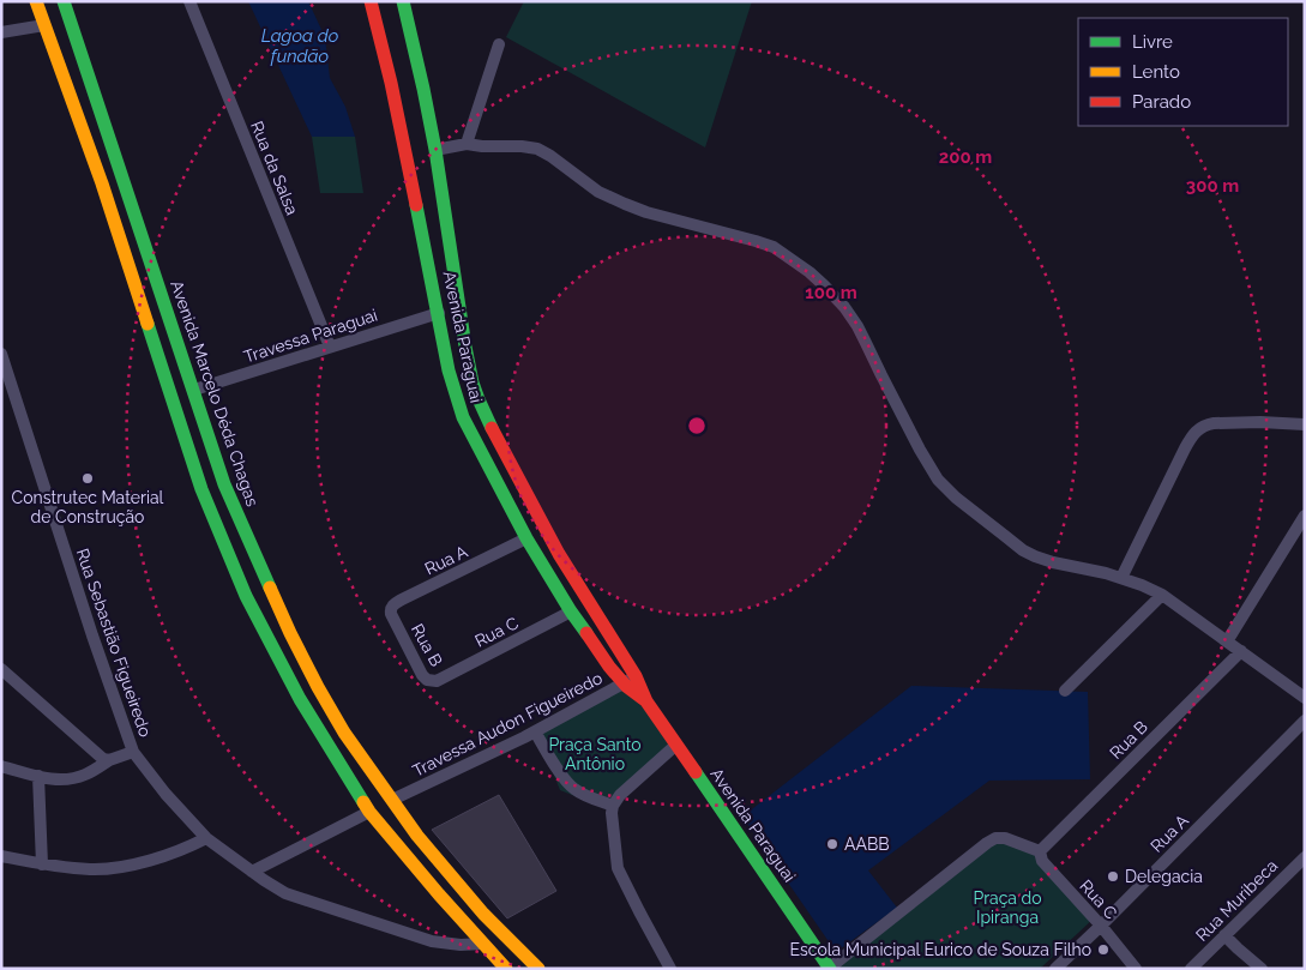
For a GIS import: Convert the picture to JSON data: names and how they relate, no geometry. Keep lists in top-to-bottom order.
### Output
{
  "streets": {
    "main road": ["Avenida Paraguai", "Avenida Marcelo Déda Chagas"],
    "street": [
      "Rua da Salsa",
      "Travessa Paraguai",
      "Rua A",
      "Rua C",
      "Rua Sebastião Figueiredo",
      "Rua B",
      "Travessa Audon Figueiredo",
      "Rua Muribeca"
    ]
  },
  "crossings": [
    ["Rua da Salsa", "Travessa Paraguai"],
    ["Travessa Paraguai", "Avenida Paraguai"],
    ["Travessa Paraguai", "Avenida Marcelo Déda Chagas"],
    ["Avenida Paraguai", "Rua A"],
    ["Avenida Paraguai", "Rua C"],
    ["Avenida Paraguai", "Travessa Audon Figueiredo"],
    ["Avenida Marcelo Déda Chagas", "Travessa Audon Figueiredo"],
    ["Rua A", "Rua C"],
    ["Rua A", "Rua B"],
    ["Rua C", "Rua B"]
  ],
  "water": ["Lagoa do fundão"],
  "parks": ["Praça Santo Antônio", "Praça do Ipiranga"],
  "places": [
    "Construtec Material de Construção",
    "AABB",
    "Delegacia",
    "Escola Municipal Eurico de Souza Filho"
  ],
  "legend": ["Livre", "Lento", "Parado"],
  "rings": ["200 m", "300 m", "100 m"]
}
